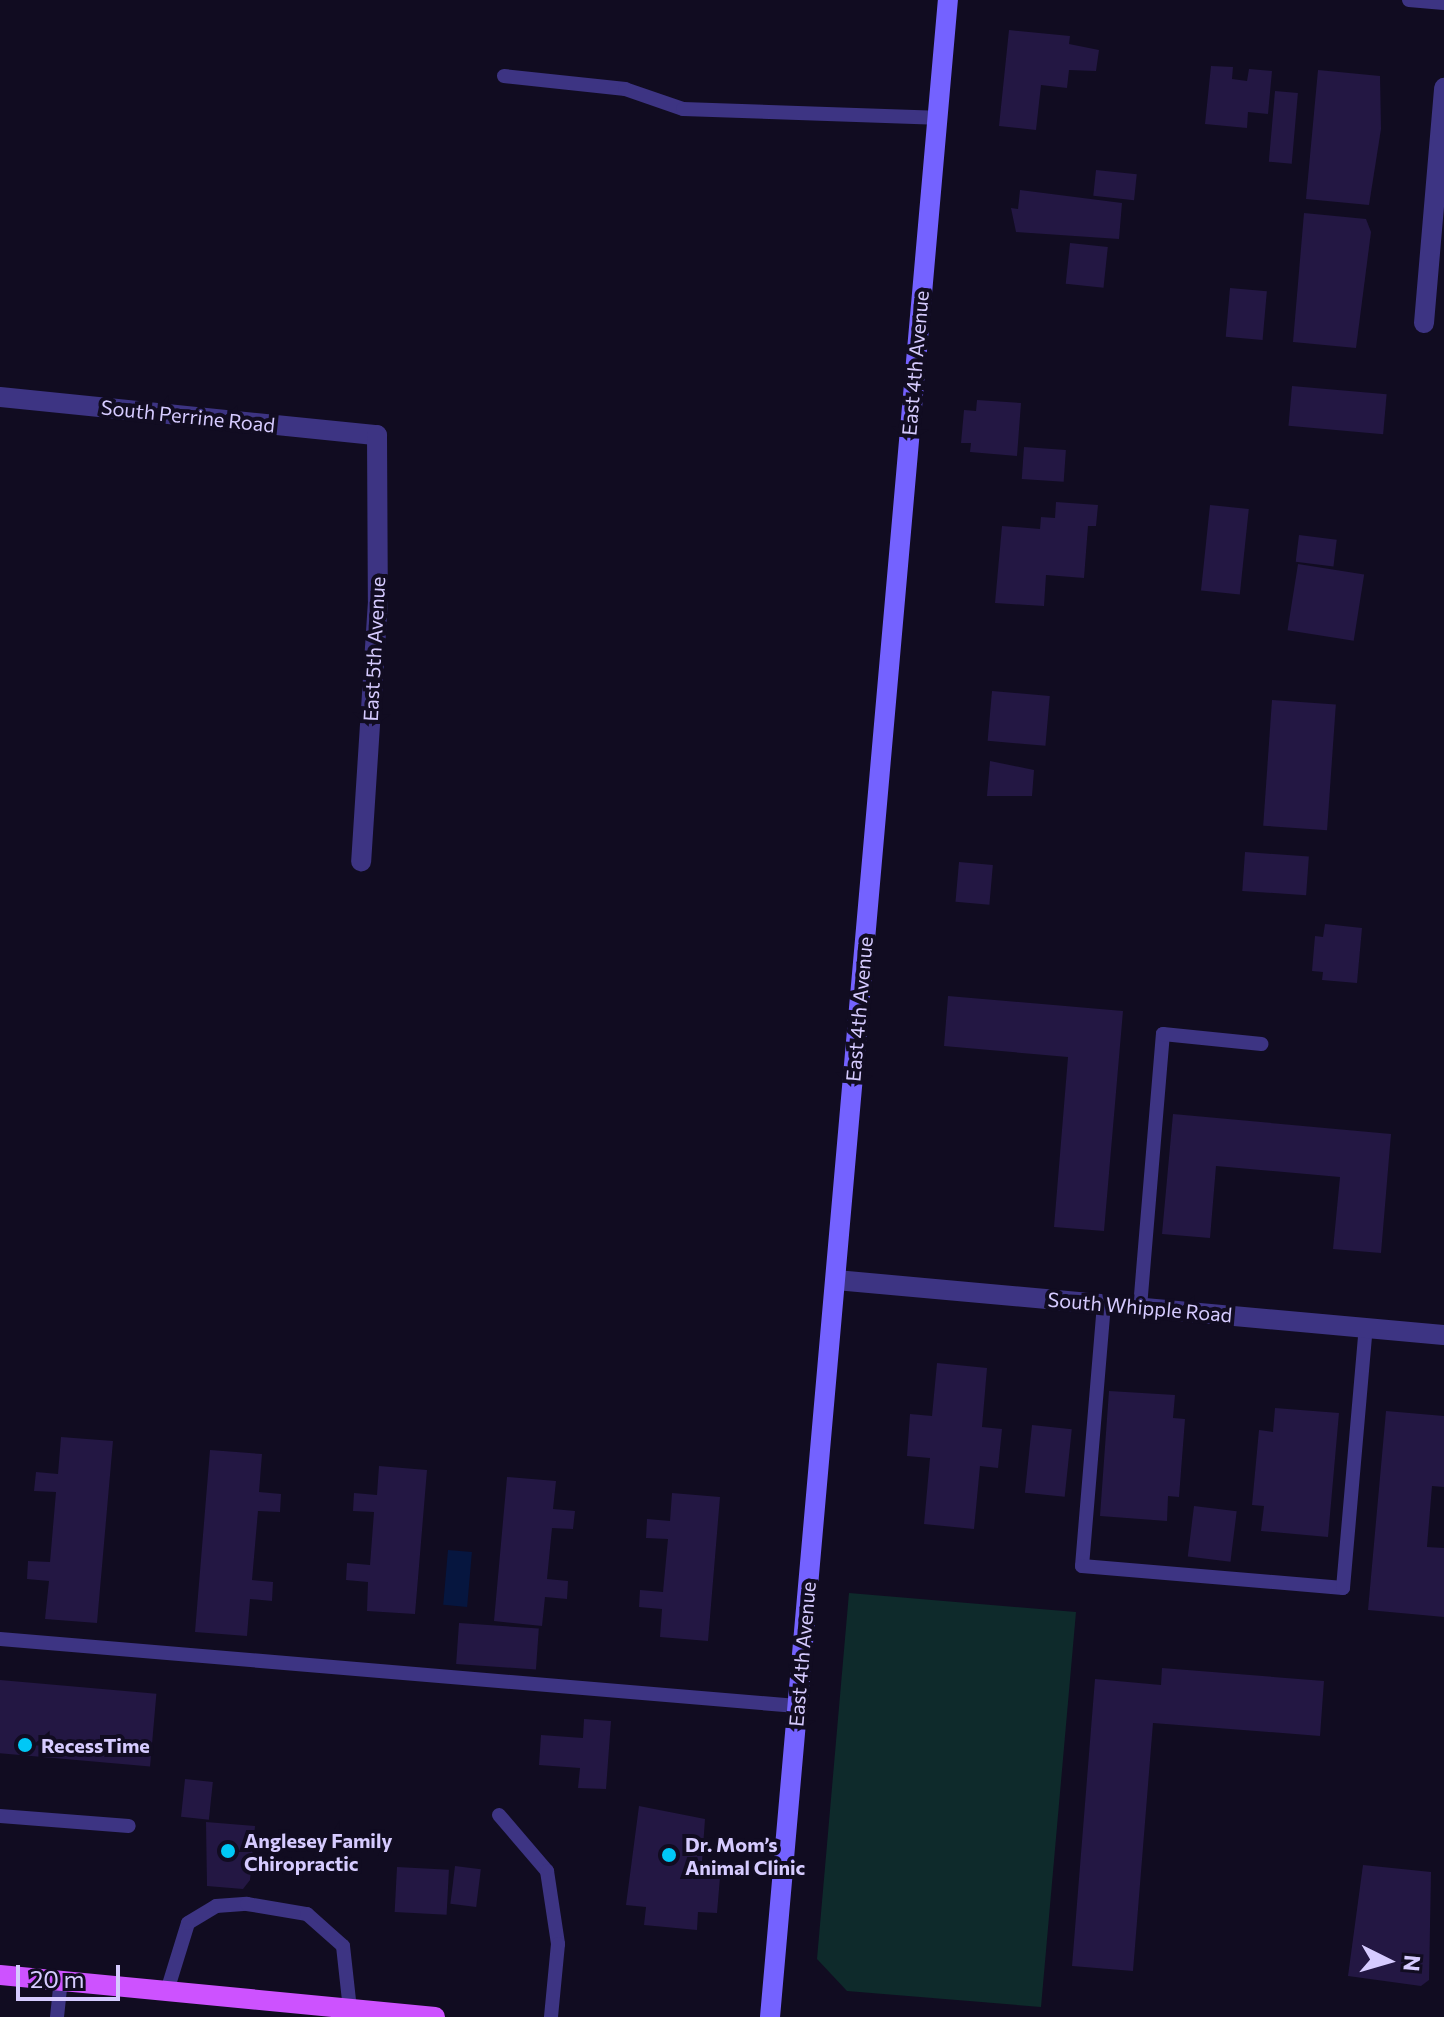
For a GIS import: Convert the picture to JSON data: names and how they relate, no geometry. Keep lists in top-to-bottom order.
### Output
{
  "streets": {
    "street": [
      "East 4th Avenue",
      "South Perrine Road",
      "East 5th Avenue",
      "South Whipple Road"
    ]
  },
  "crossings": [
    ["East 4th Avenue", "South Whipple Road"],
    ["South Perrine Road", "East 5th Avenue"]
  ],
  "places": ["RecessTime", "Anglesey Family Chiropractic", "Dr. Mom’s Animal Clinic"],
  "scale_bar": "20 m",
  "north": "right"
}
